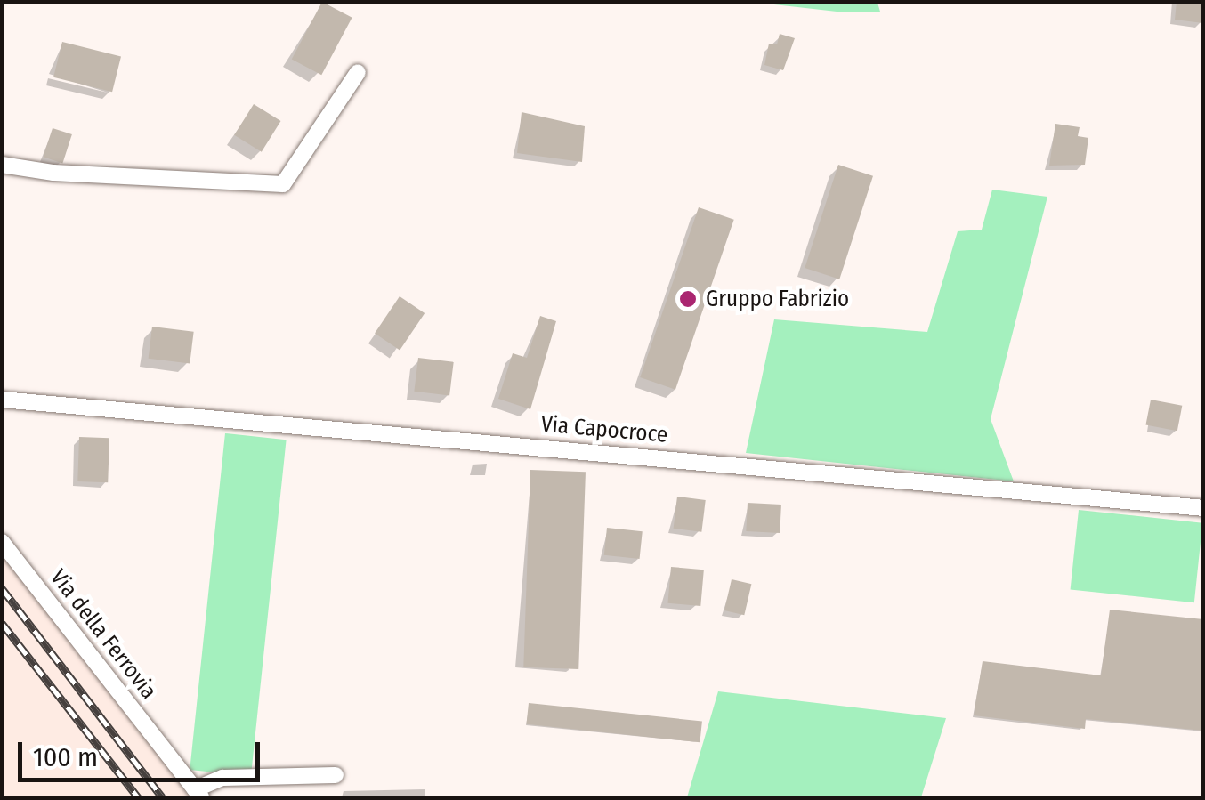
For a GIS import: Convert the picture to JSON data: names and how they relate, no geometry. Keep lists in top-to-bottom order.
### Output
{
  "streets": {
    "street": ["Via Capocroce", "Via della Ferrovia"]
  },
  "places": ["Gruppo Fabrizio"],
  "scale_bar": "100 m"
}
